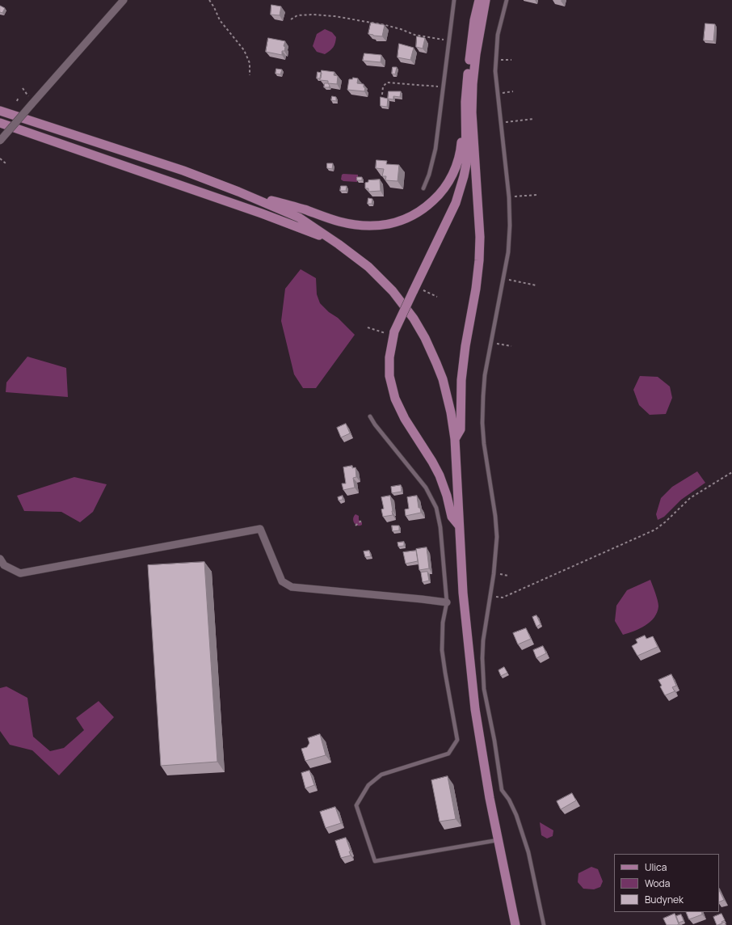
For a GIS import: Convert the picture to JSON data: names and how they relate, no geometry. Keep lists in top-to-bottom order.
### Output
{
  "legend": ["Ulica", "Woda", "Budynek"]
}
